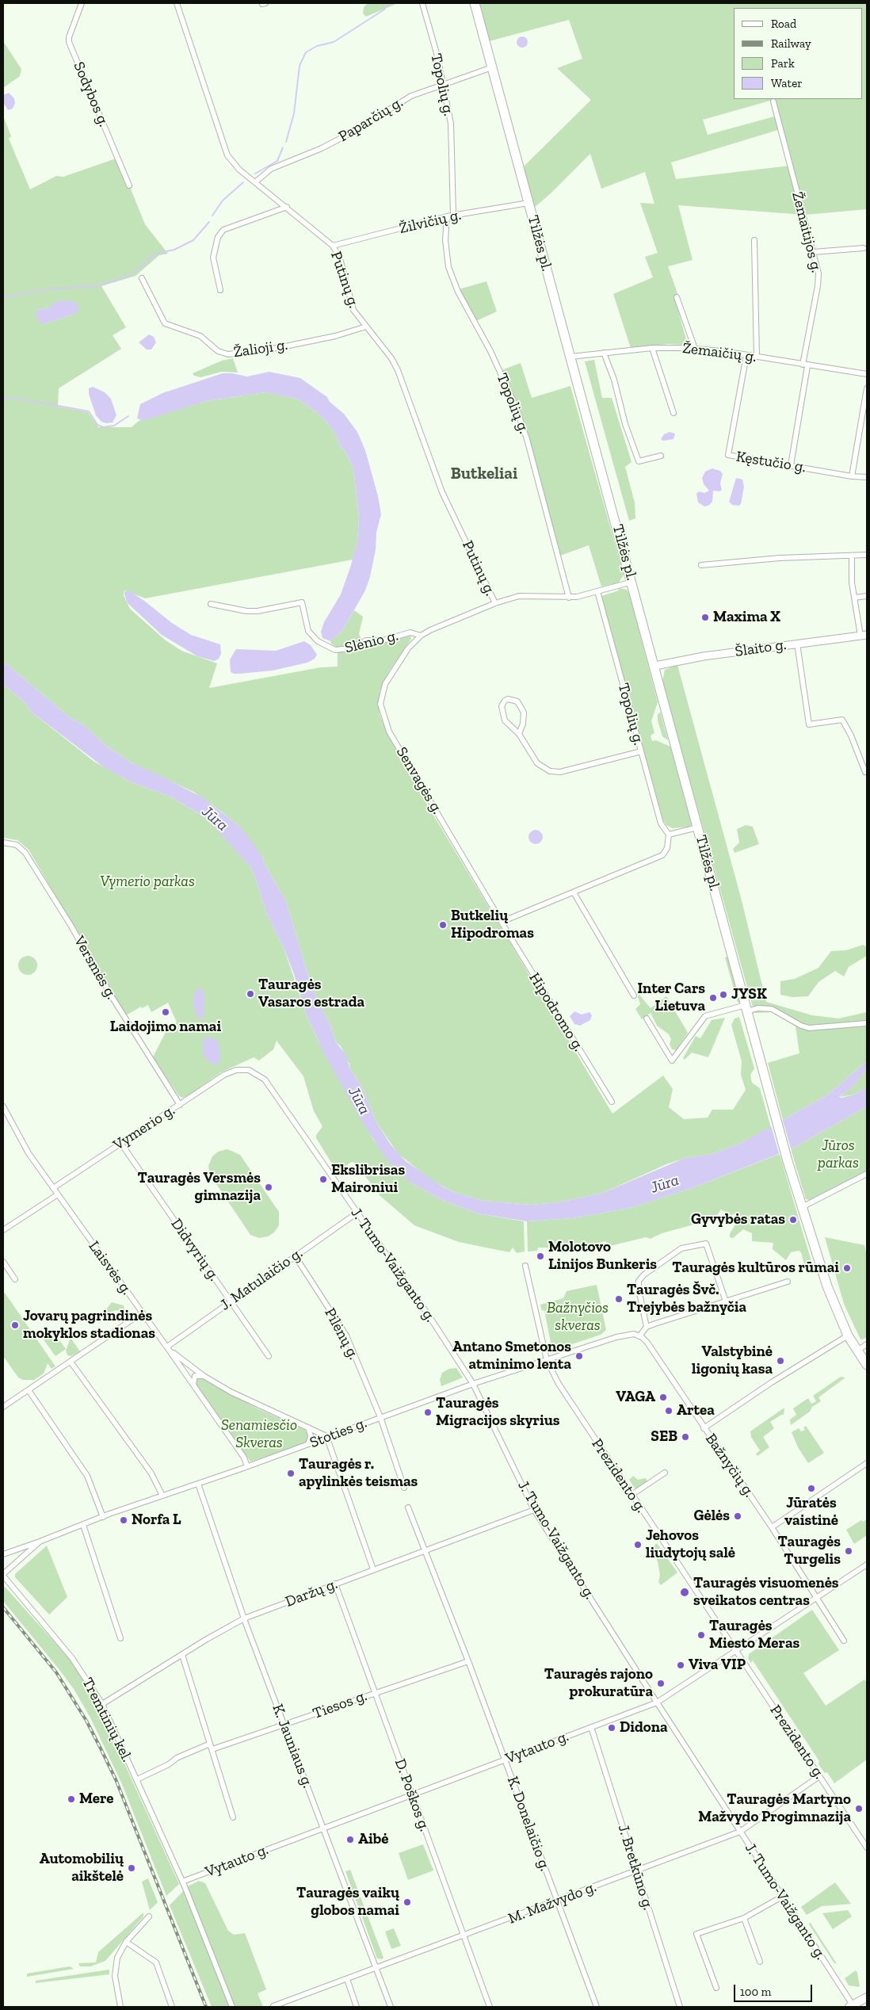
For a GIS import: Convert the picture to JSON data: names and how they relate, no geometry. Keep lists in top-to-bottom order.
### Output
{
  "streets": {
    "highway": ["Tilžės pl."],
    "main road": ["Šlaito g."],
    "street": [
      "Topolių g.",
      "Sodybos g.",
      "Paparčių g.",
      "Žilvičių g.",
      "Žemaitijos g.",
      "Putinų g.",
      "Žalioji g.",
      "Žemaičių g.",
      "Kęstučio g.",
      "Slėnio g.",
      "Senvagės g.",
      "Versmės g.",
      "Hipodromo g.",
      "Vymerio g.",
      "Didvyrių g.",
      "J. Tumo-Vaižganto g.",
      "Laisvės g.",
      "J. Matulaičio g.",
      "Pilėnų g.",
      "Stoties g.",
      "Bažnyčių g.",
      "Prezidento g.",
      "Daržų g.",
      "Tiesos g.",
      "Tremtinių kel.",
      "K. Jauniaus g.",
      "Vytauto g.",
      "D. Poškos g.",
      "K. Donelaičio g.",
      "J. Bretkūno g.",
      "M. Mažvydo g."
    ]
  },
  "crossings": [
    ["Topolių g.", "Paparčių g."],
    ["Topolių g.", "Žilvičių g."],
    ["Topolių g.", "Senvagės g."],
    ["Paparčių g.", "Tilžės pl."],
    ["Paparčių g.", "Putinų g."],
    ["Žilvičių g.", "Tilžės pl."],
    ["Žilvičių g.", "Putinų g."],
    ["Žemaitijos g.", "Žemaičių g."],
    ["Žemaitijos g.", "Kęstučio g."],
    ["Tilžės pl.", "Žemaičių g."],
    ["Tilžės pl.", "Šlaito g."],
    ["Tilžės pl.", "Senvagės g."],
    ["Putinų g.", "Žalioji g."],
    ["Putinų g.", "Senvagės g."],
    ["Žemaičių g.", "Kęstučio g."],
    ["Slėnio g.", "Senvagės g."],
    ["Senvagės g.", "Hipodromo g."],
    ["Versmės g.", "Vymerio g."],
    ["Vymerio g.", "Didvyrių g."],
    ["Vymerio g.", "J. Tumo-Vaižganto g."],
    ["Vymerio g.", "Laisvės g."],
    ["Didvyrių g.", "J. Matulaičio g."],
    ["J. Tumo-Vaižganto g.", "J. Matulaičio g."],
    ["J. Tumo-Vaižganto g.", "Stoties g."],
    ["J. Tumo-Vaižganto g.", "Daržų g."],
    ["J. Tumo-Vaižganto g.", "Vytauto g."],
    ["J. Tumo-Vaižganto g.", "M. Mažvydo g."],
    ["Laisvės g.", "J. Matulaičio g."],
    ["Laisvės g.", "Stoties g."],
    ["J. Matulaičio g.", "Pilėnų g."],
    ["Pilėnų g.", "Stoties g."],
    ["Stoties g.", "Bažnyčių g."],
    ["Stoties g.", "Prezidento g."],
    ["Stoties g.", "Tremtinių kel."],
    ["Stoties g.", "K. Jauniaus g."],
    ["Bažnyčių g.", "Vytauto g."],
    ["Prezidento g.", "Vytauto g."],
    ["Prezidento g.", "M. Mažvydo g."],
    ["Daržų g.", "Tremtinių kel."],
    ["Daržų g.", "K. Jauniaus g."],
    ["Daržų g.", "D. Poškos g."],
    ["Daržų g.", "K. Donelaičio g."],
    ["Tiesos g.", "Tremtinių kel."],
    ["Tiesos g.", "K. Jauniaus g."],
    ["Tiesos g.", "D. Poškos g."],
    ["Tiesos g.", "K. Donelaičio g."],
    ["Tremtinių kel.", "Vytauto g."],
    ["K. Jauniaus g.", "Vytauto g."],
    ["K. Jauniaus g.", "M. Mažvydo g."],
    ["Vytauto g.", "D. Poškos g."],
    ["Vytauto g.", "K. Donelaičio g."],
    ["Vytauto g.", "J. Bretkūno g."],
    ["D. Poškos g.", "M. Mažvydo g."],
    ["K. Donelaičio g.", "M. Mažvydo g."],
    ["J. Bretkūno g.", "M. Mažvydo g."]
  ],
  "districts": ["Butkeliai"],
  "water": ["Jūra"],
  "parks": [
    "Vymerio parkas",
    "Jūros parkas",
    "Bažnyčios skveras",
    "Senamiesčio Skveras"
  ],
  "places": [
    "Maxima X",
    "Butkelių Hipodromas",
    "Tauragės Vasaros estrada",
    "JYSK",
    "Inter Cars Lietuva",
    "Laidojimo namai",
    "Ekslibrisas Maironiui",
    "Tauragės Versmės gimnazija",
    "Gyvybės ratas",
    "Molotovo Linijos Bunkeris",
    "Tauragės kultūros rūmai",
    "Tauragės Švč. Trejybės bažnyčia",
    "Jovarų pagrindinės mokyklos stadionas",
    "Antano Smetonos atminimo lenta",
    "Valstybinė ligonių kasa",
    "VAGA",
    "Artea",
    "Tauragės Migracijos skyrius",
    "SEB",
    "Tauragės r. apylinkės teismas",
    "Jūratės vaistinė",
    "Gėlės",
    "Norfa L",
    "Jehovos liudytojų salė",
    "Tauragės Turgelis",
    "Tauragės visuomenės sveikatos centras",
    "Tauragės Miesto Meras",
    "Viva VIP",
    "Tauragės rajono prokuratūra",
    "Didona",
    "Mere",
    "Tauragės Martyno Mažvydo Progimnazija",
    "Aibė",
    "Automobilių aikštelė",
    "Tauragės vaikų globos namai"
  ],
  "legend": [
    "Road",
    "Railway",
    "Park",
    "Water"
  ],
  "scale_bar": "100 m"
}
